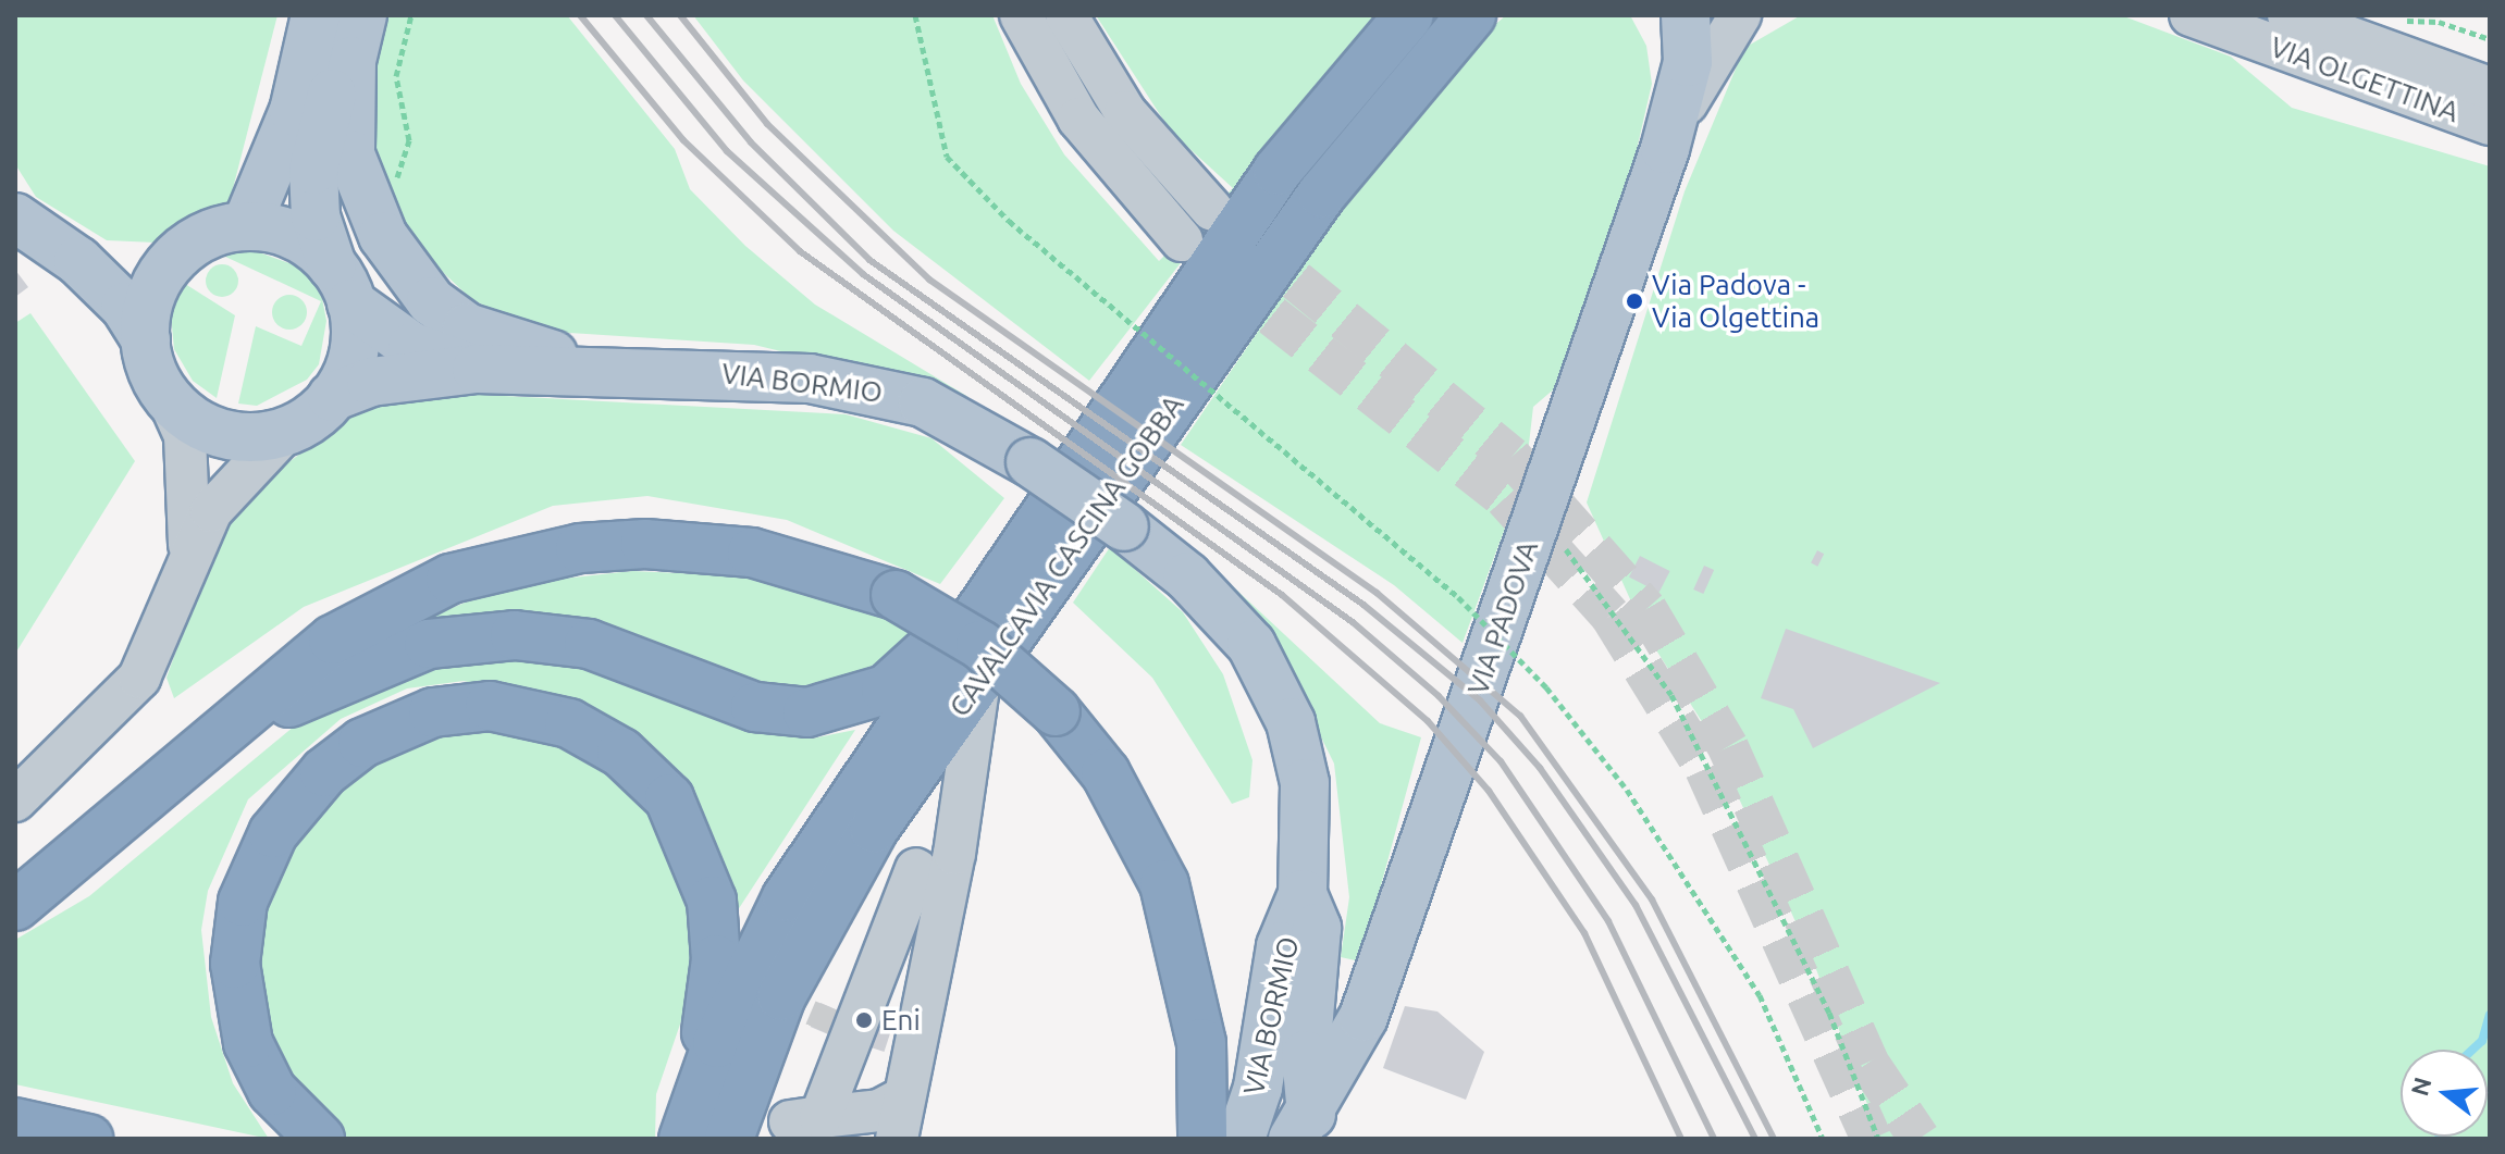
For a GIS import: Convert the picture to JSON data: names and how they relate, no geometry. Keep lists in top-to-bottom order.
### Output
{
  "streets": {
    "highway": ["CAVALCAVIA CASCINA GOBBA"],
    "main road": ["VIA BORMIO", "VIA PADOVA"],
    "street": ["VIA OLGETTINA"]
  },
  "crossings": [
    ["VIA BORMIO", "VIA PADOVA"]
  ],
  "places": ["Via Padova - Via Olgettina", "Eni"],
  "north": "left"
}
